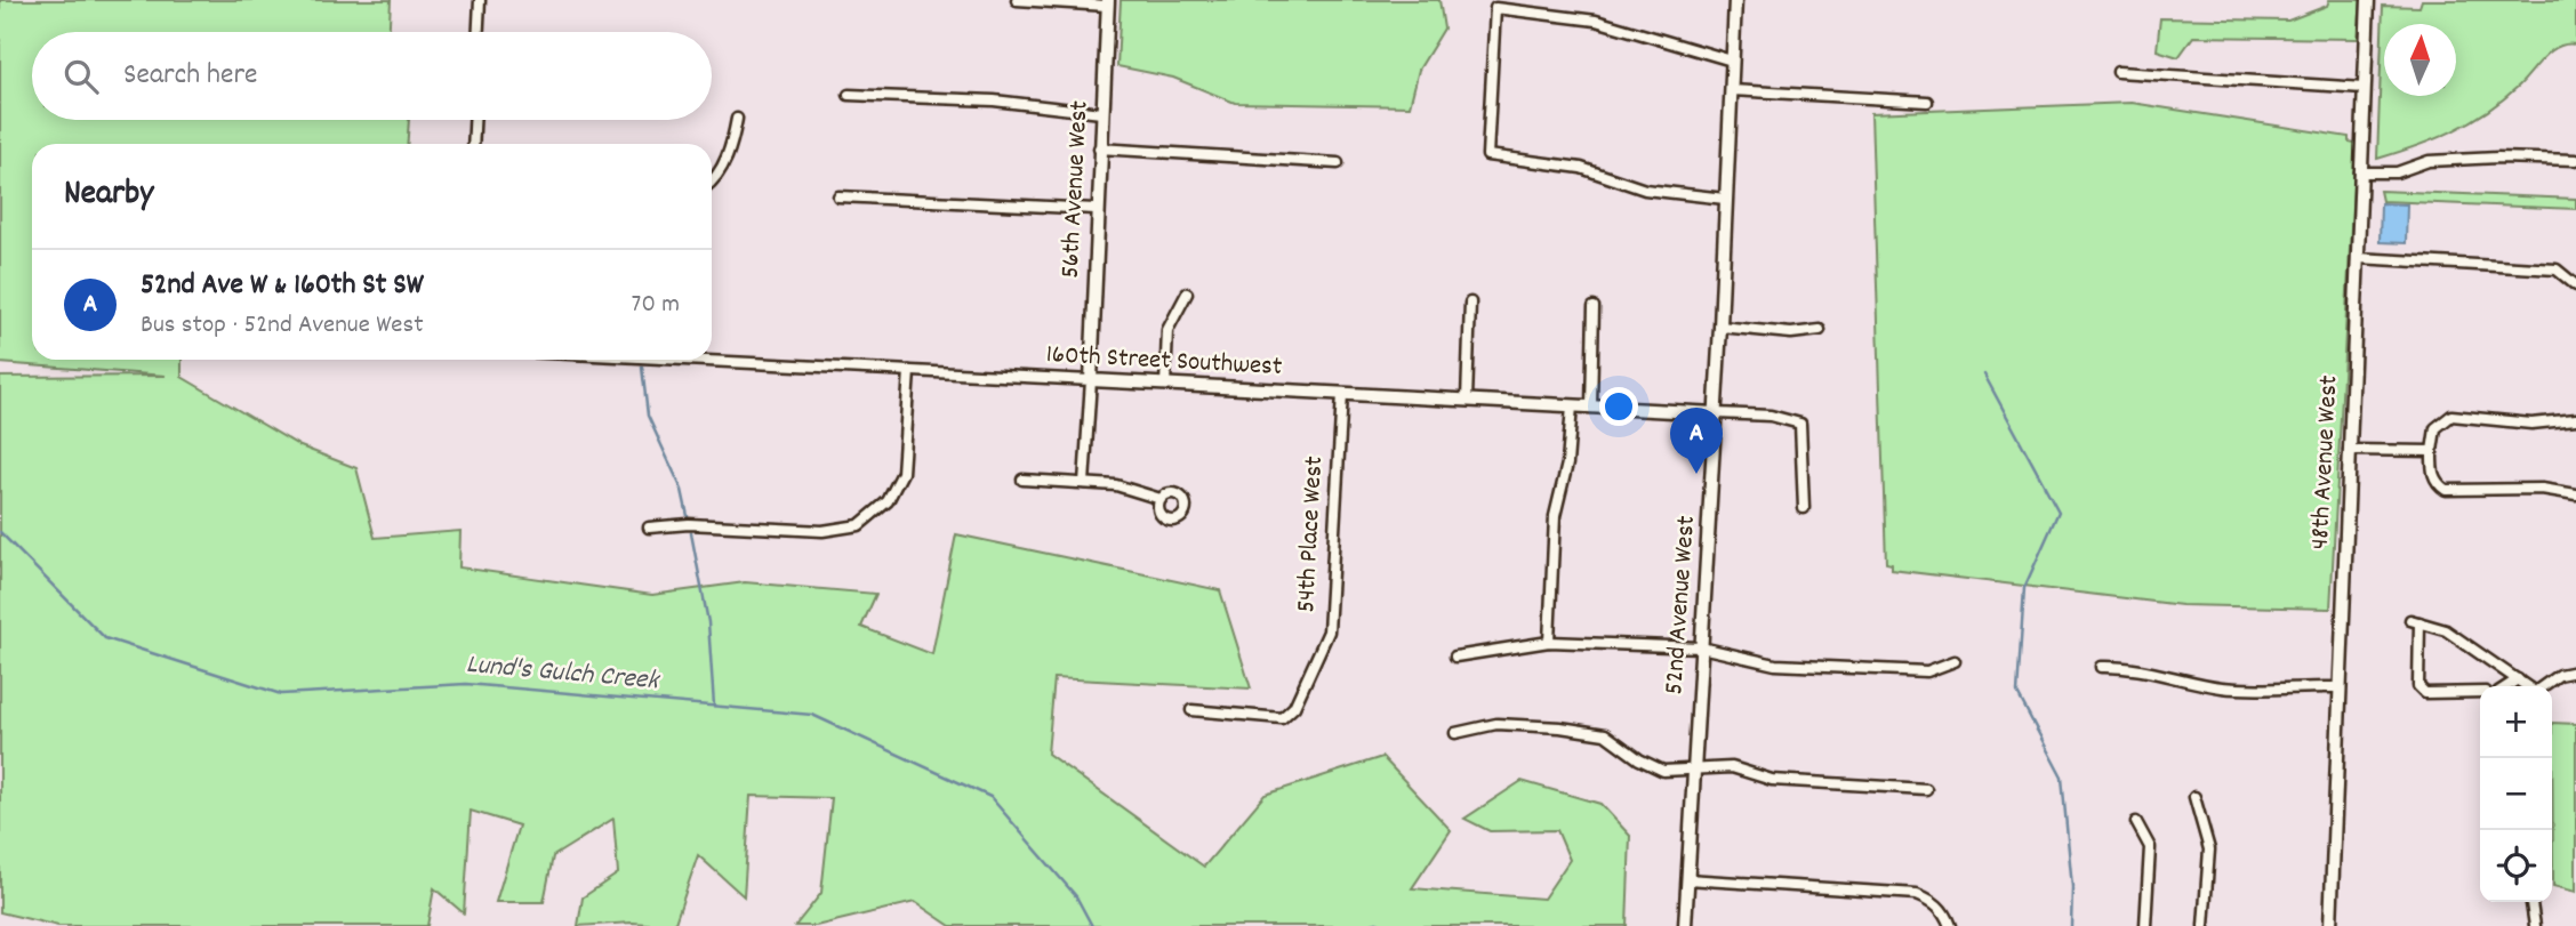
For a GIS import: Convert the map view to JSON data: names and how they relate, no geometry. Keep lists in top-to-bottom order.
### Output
{
  "streets": {
    "street": [
      "56th Avenue West",
      "160th Street Southwest",
      "48th Avenue West",
      "54th Place West",
      "52nd Avenue West"
    ]
  },
  "crossings": [
    ["56th Avenue West", "160th Street Southwest"],
    ["160th Street Southwest", "54th Place West"],
    ["160th Street Southwest", "52nd Avenue West"]
  ],
  "water": ["Lund's Gulch Creek"],
  "north": "top",
  "page": {
    "search": "Search here",
    "heading": "Nearby",
    "list": [
      {
        "mark": "A",
        "name": "52nd Ave W & 160th St SW",
        "note": "Bus stop · 52nd Avenue West",
        "value": "70 m"
      }
    ],
    "pins": "A",
    "map_buttons": ["+", "−"]
  }
}
